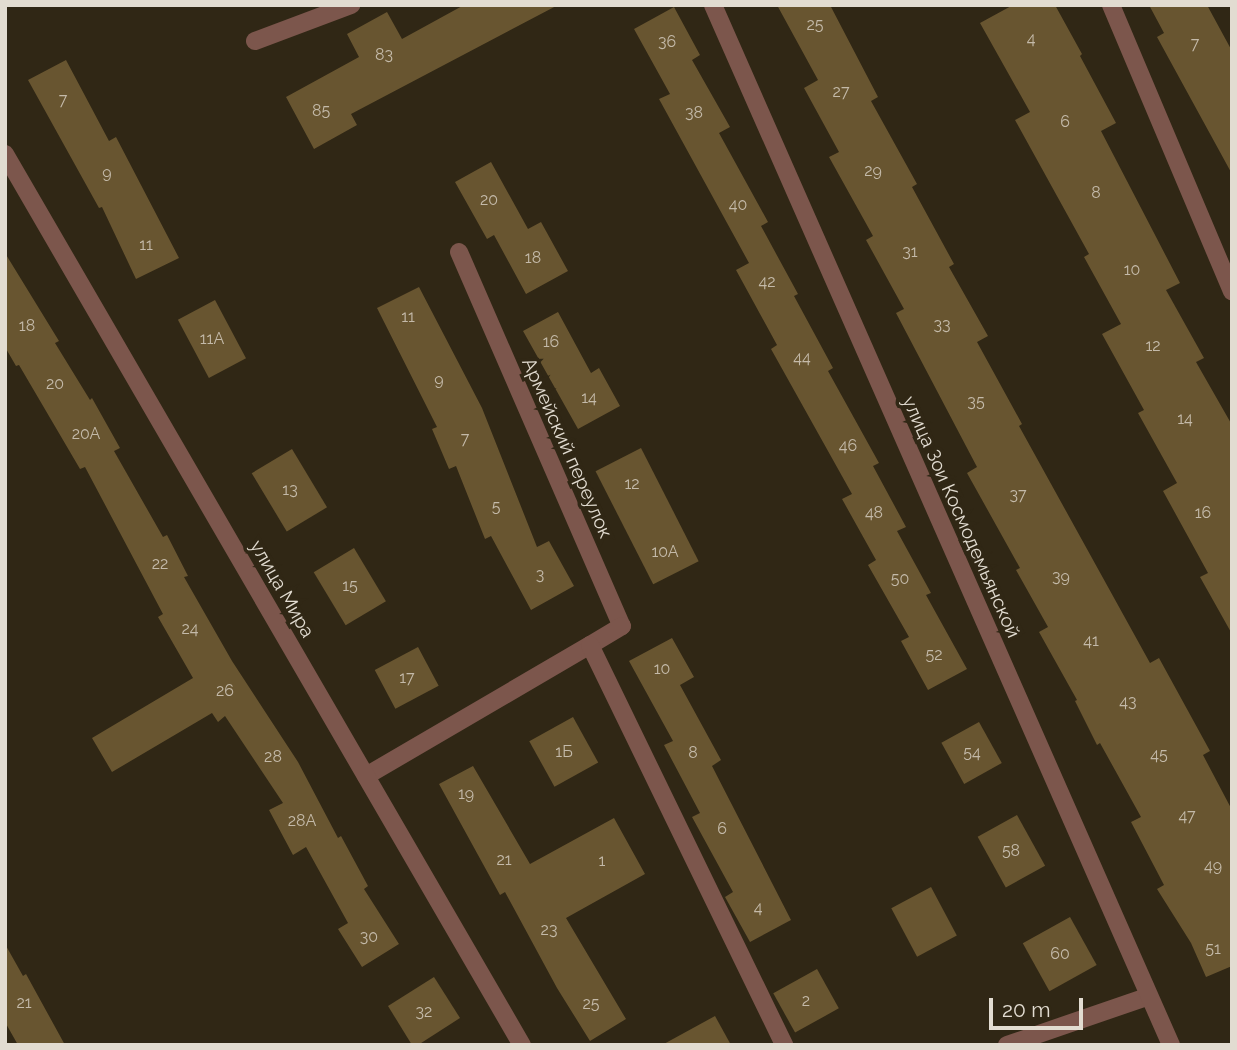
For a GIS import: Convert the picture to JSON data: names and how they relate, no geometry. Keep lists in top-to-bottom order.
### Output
{
  "streets": {
    "street": ["Армейский переулок", "улица Зои Космодемьянской", "улица Мира"]
  },
  "crossings": [
    ["Армейский переулок", "улица Мира"]
  ],
  "house_numbers": [
    "25",
    "4",
    "36",
    "7",
    "83",
    "27",
    "7",
    "85",
    "38",
    "6",
    "29",
    "9",
    "8",
    "20",
    "40",
    "11",
    "31",
    "18",
    "10",
    "42",
    "11",
    "33",
    "18",
    "11А",
    "16",
    "12",
    "44",
    "9",
    "20",
    "14",
    "35",
    "14",
    "20А",
    "7",
    "46",
    "12",
    "13",
    "37",
    "5",
    "48",
    "16",
    "10А",
    "22",
    "3",
    "39",
    "50",
    "15",
    "24",
    "41",
    "52",
    "10",
    "17",
    "26",
    "43",
    "1Б",
    "8",
    "54",
    "45",
    "28",
    "19",
    "47",
    "28А",
    "6",
    "58",
    "21",
    "1",
    "49",
    "4",
    "23",
    "30",
    "51",
    "60",
    "2",
    "21",
    "25",
    "32"
  ],
  "scale_bar": "20 m"
}
